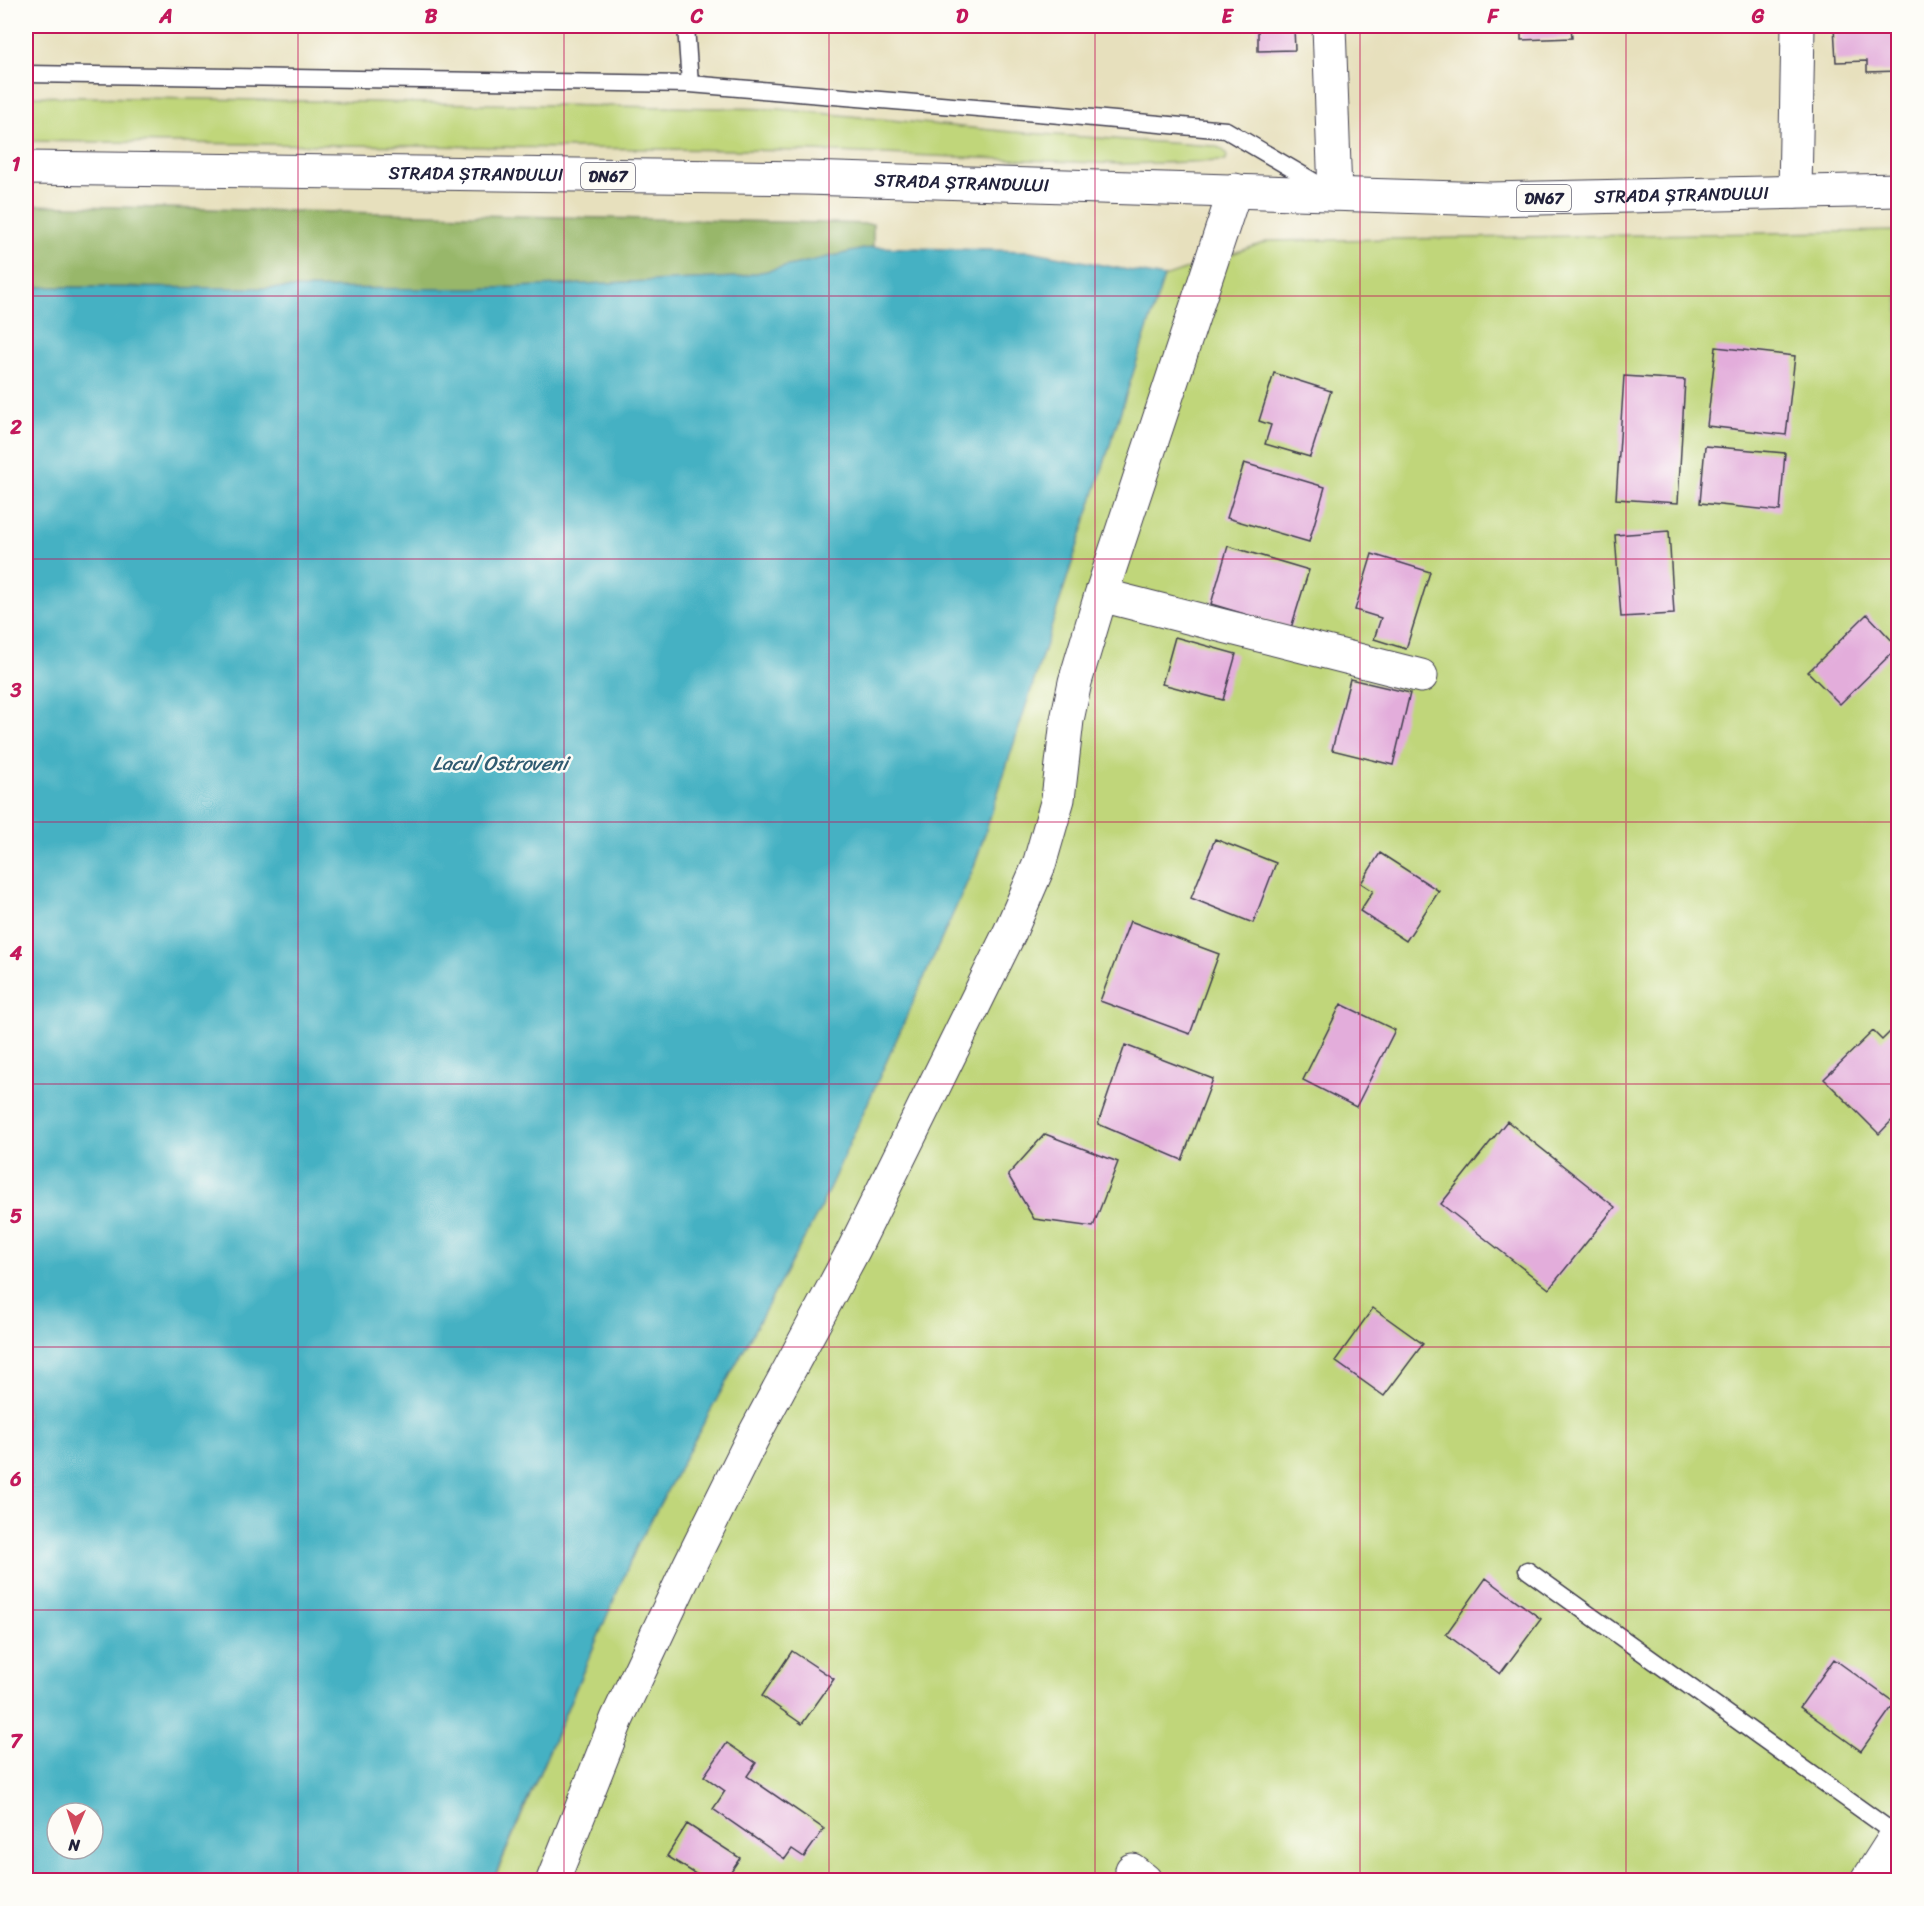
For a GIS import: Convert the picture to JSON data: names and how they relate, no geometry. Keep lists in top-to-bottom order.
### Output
{
  "streets": {
    "street": ["STRADA ȘTRANDULUI", "DN67"]
  },
  "water": ["Lacul Ostroveni"],
  "north": "bottom",
  "grid": {
    "columns": [
      "A",
      "B",
      "C",
      "D",
      "E",
      "F",
      "G"
    ],
    "rows": [
      "1",
      "2",
      "3",
      "4",
      "5",
      "6",
      "7"
    ]
  }
}
